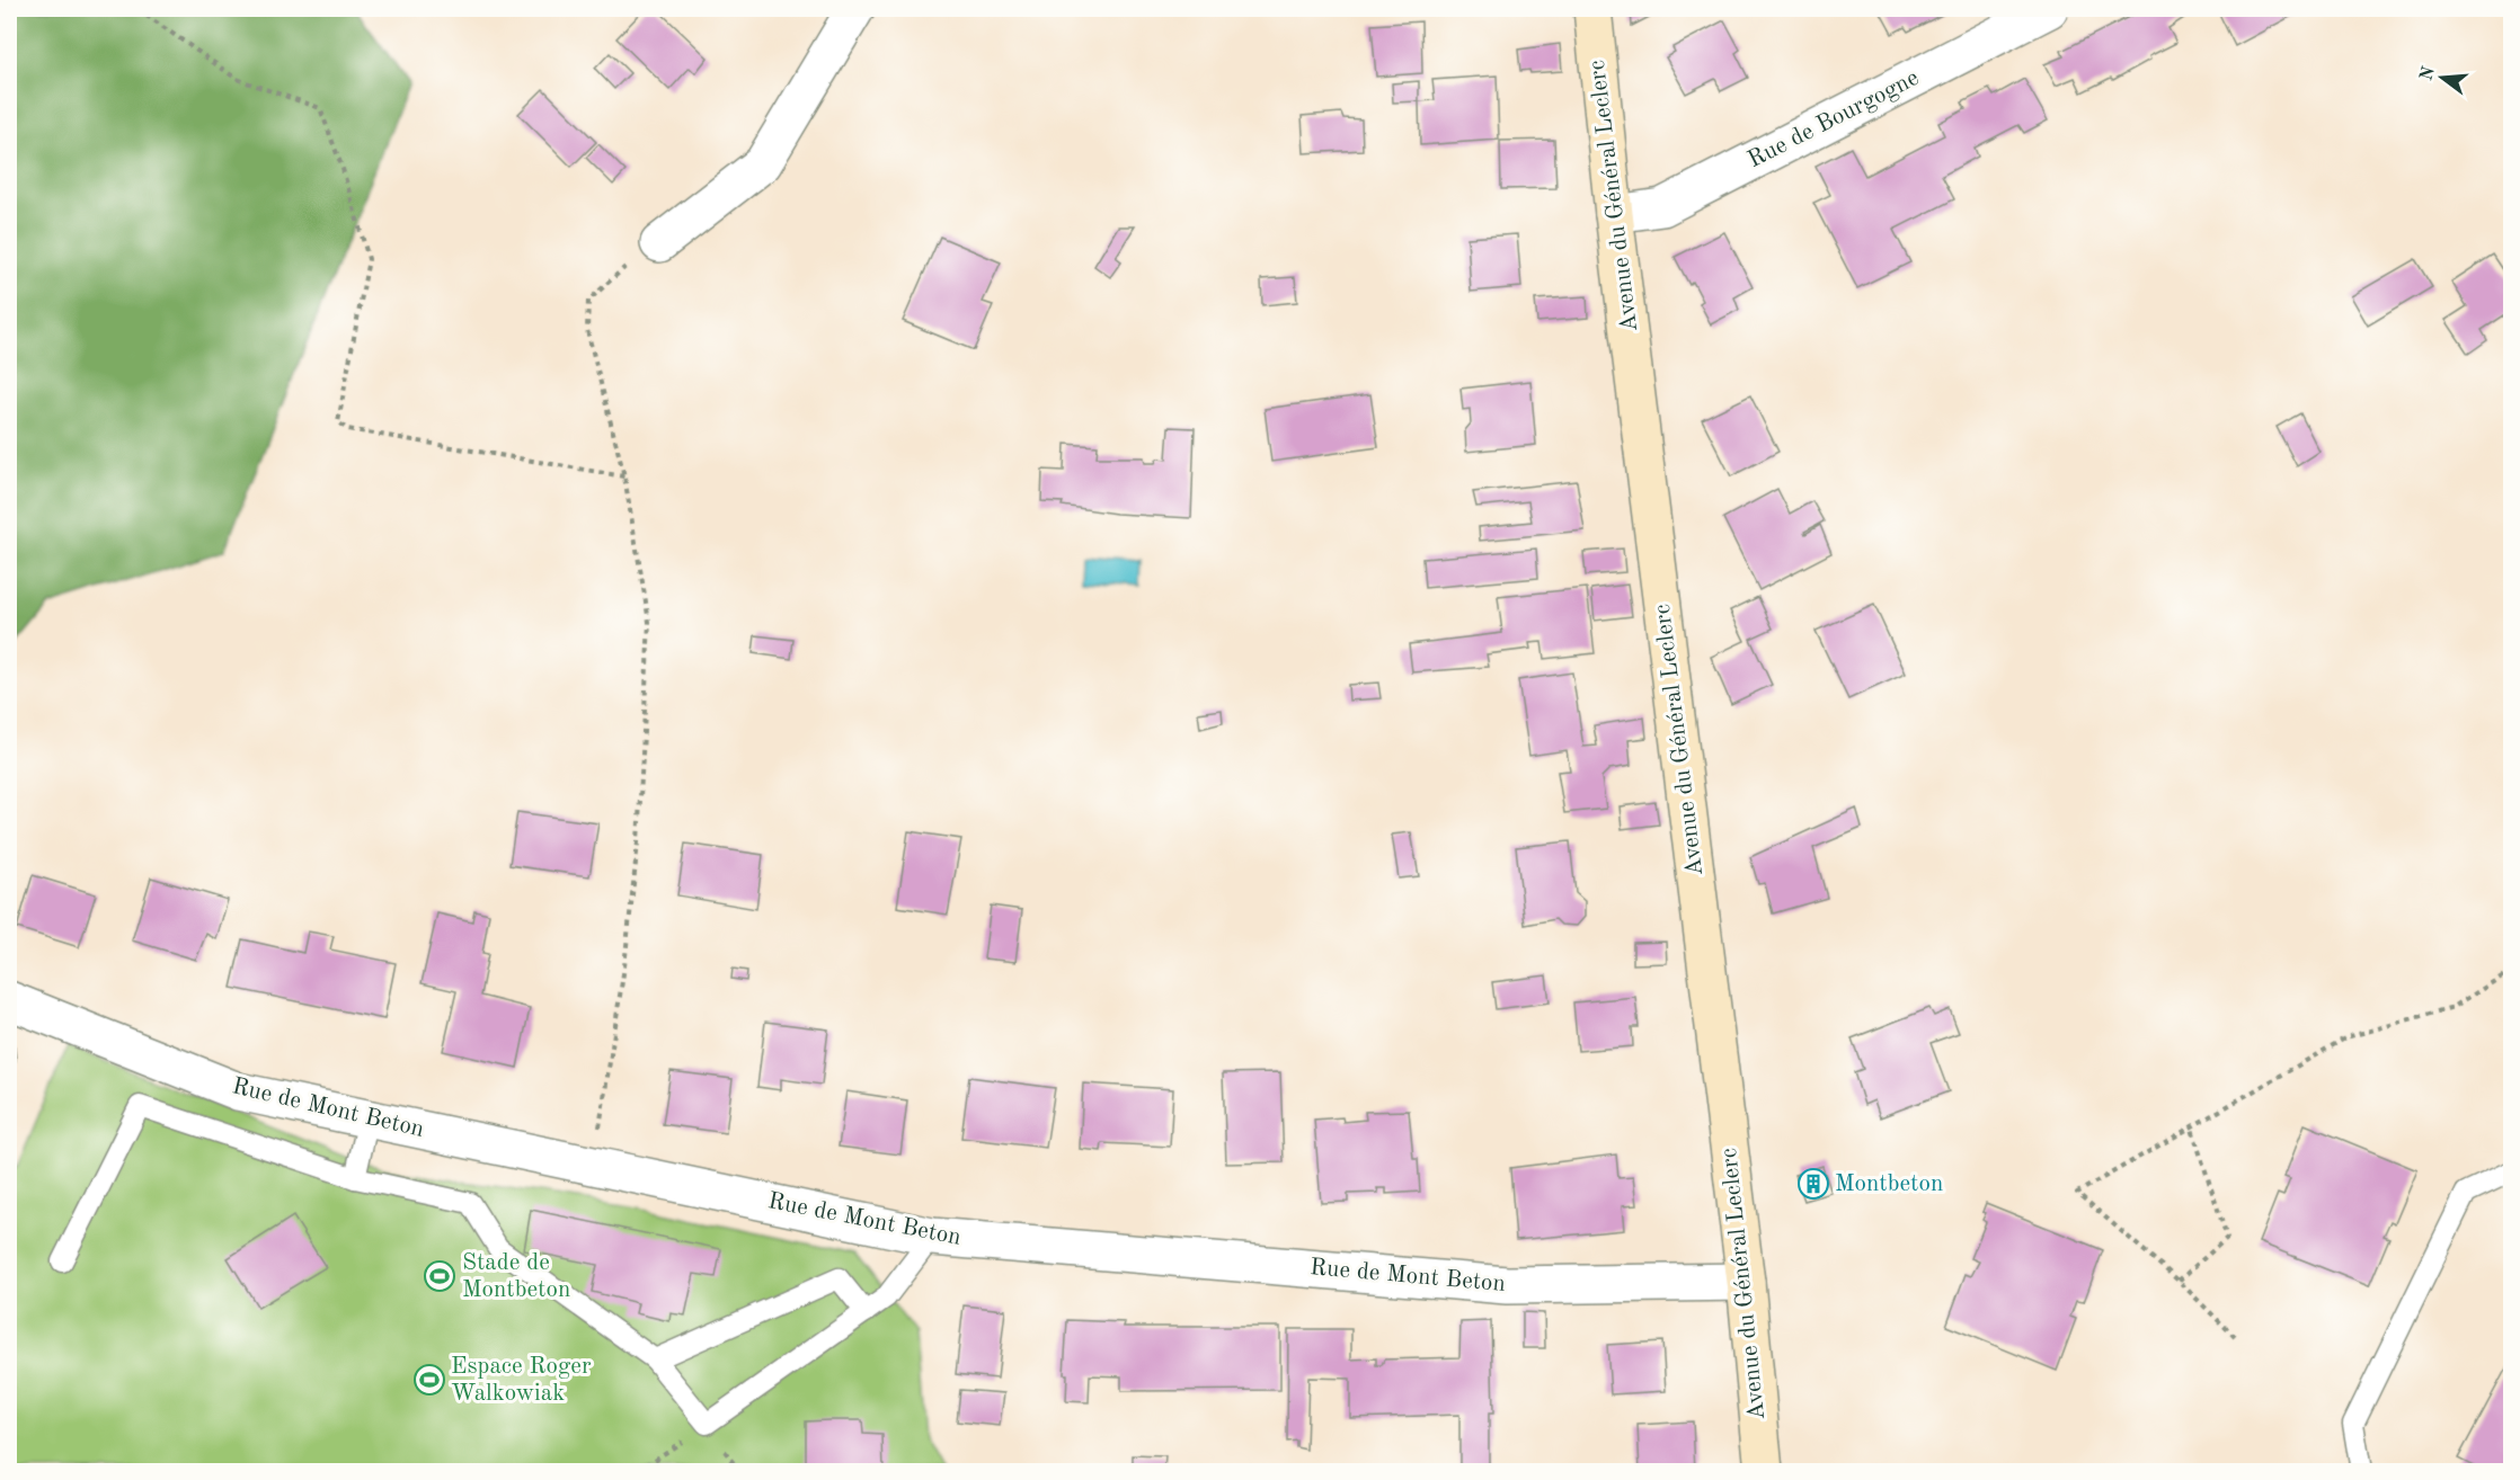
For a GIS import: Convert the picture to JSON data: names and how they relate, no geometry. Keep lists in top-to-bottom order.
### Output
{
  "streets": {
    "main road": ["Avenue du Général Leclerc"],
    "street": ["Rue de Bourgogne", "Rue de Mont Beton"]
  },
  "crossings": [
    ["Rue de Bourgogne", "Avenue du Général Leclerc"],
    ["Avenue du Général Leclerc", "Rue de Mont Beton"]
  ],
  "places": {
    "building": ["Montbeton"],
    "sports": ["Stade de Montbeton", "Espace Roger Walkowiak"]
  },
  "north": "left"
}
